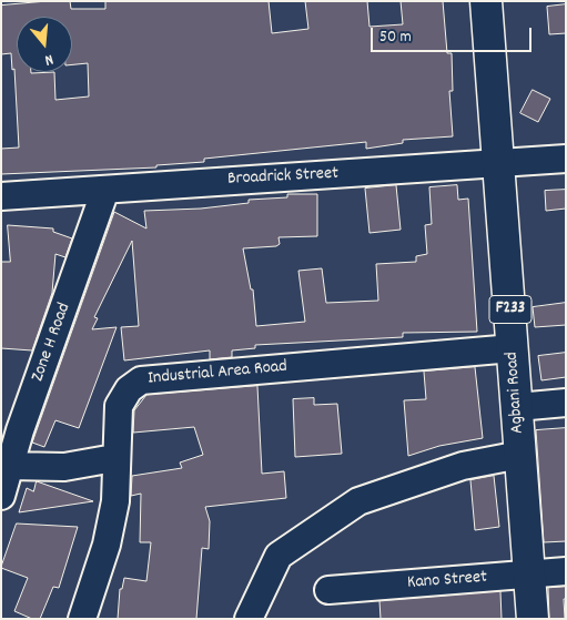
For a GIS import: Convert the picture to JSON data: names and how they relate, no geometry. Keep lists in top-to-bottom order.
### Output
{
  "streets": {
    "main road": ["F233", "Agbani Road"],
    "street": [
      "Broadrick Street",
      "Zone H Road",
      "Industrial Area Road",
      "Kano Street"
    ]
  },
  "crossings": [
    ["Broadrick Street", "Zone H Road"],
    ["Broadrick Street", "Agbani Road"],
    ["Industrial Area Road", "Agbani Road"],
    ["Agbani Road", "Kano Street"]
  ],
  "scale_bar": "50 m",
  "north": "bottom"
}
